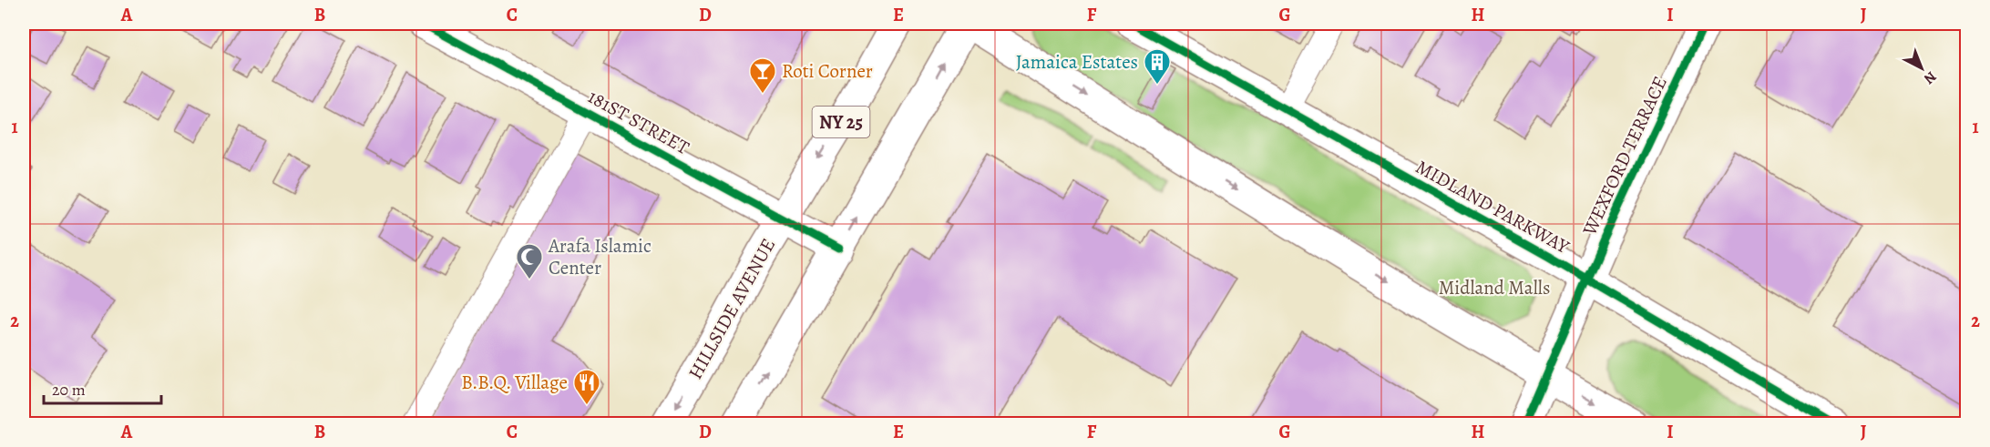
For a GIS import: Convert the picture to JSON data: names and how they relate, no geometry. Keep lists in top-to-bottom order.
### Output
{
  "streets": {
    "street": [
      "181ST STREET",
      "NY 25",
      "WEXFORD TERRACE",
      "MIDLAND PARKWAY",
      "HILLSIDE AVENUE"
    ]
  },
  "crossings": [
    ["181ST STREET", "NY 25"],
    ["181ST STREET", "HILLSIDE AVENUE"],
    ["WEXFORD TERRACE", "MIDLAND PARKWAY"]
  ],
  "parks": ["Midland Malls"],
  "places": {
    "building": ["Jamaica Estates"],
    "bar": ["Roti Corner"],
    "mosque": ["Arafa Islamic Center"],
    "restaurant": ["B.B.Q. Village"]
  },
  "scale_bar": "20 m",
  "north": "bottom right",
  "grid": {
    "columns": [
      "A",
      "B",
      "C",
      "D",
      "E",
      "F",
      "G",
      "H",
      "I",
      "J"
    ],
    "rows": ["1", "2"]
  }
}
